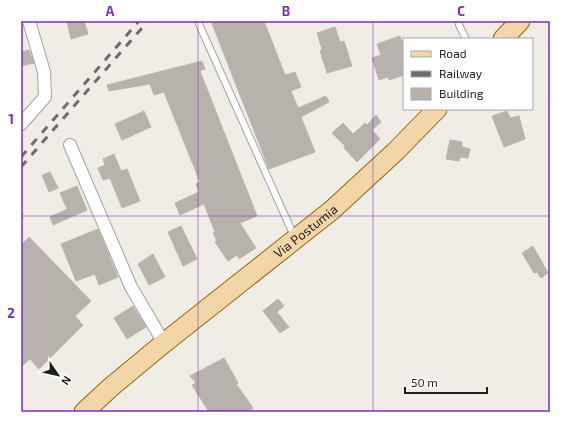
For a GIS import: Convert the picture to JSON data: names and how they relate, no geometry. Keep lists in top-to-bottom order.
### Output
{
  "streets": {
    "main road": ["Via Postumia"]
  },
  "legend": ["Road", "Railway", "Building"],
  "scale_bar": "50 m",
  "north": "bottom right",
  "grid": {
    "columns": ["A", "B", "C"],
    "rows": ["1", "2"]
  }
}
